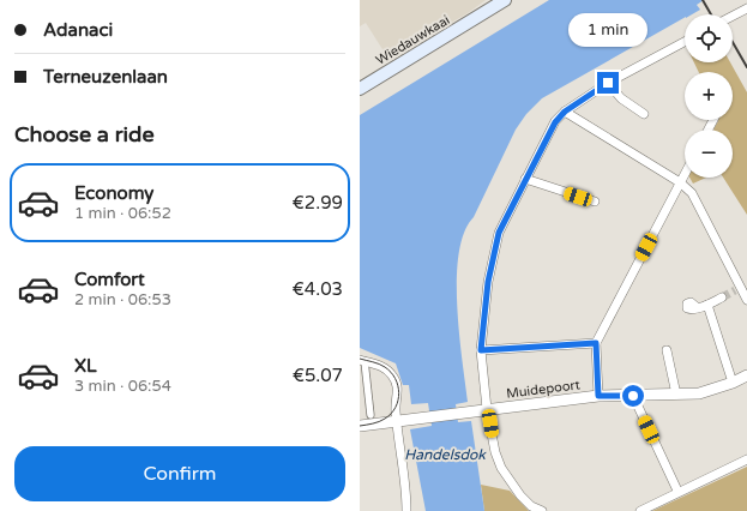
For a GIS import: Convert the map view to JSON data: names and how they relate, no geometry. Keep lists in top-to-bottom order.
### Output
{
  "streets": {
    "main road": ["Wiedauwkaai"],
    "street": ["Muidepoort"]
  },
  "water": ["Handelsdok"],
  "page": {
    "banner": ["Adanaci", "Terneuzenlaan"],
    "bubble": "1 min",
    "map_buttons": ["+", "−"],
    "heading": "Choose a ride",
    "list": [
      {
        "name": "Economy",
        "note": "1 min · 06:52",
        "value": "€2.99"
      },
      {
        "name": "Comfort",
        "note": "2 min · 06:53",
        "value": "€4.03"
      },
      {
        "name": "XL",
        "note": "3 min · 06:54",
        "value": "€5.07"
      }
    ],
    "buttons": "Confirm"
  }
}
